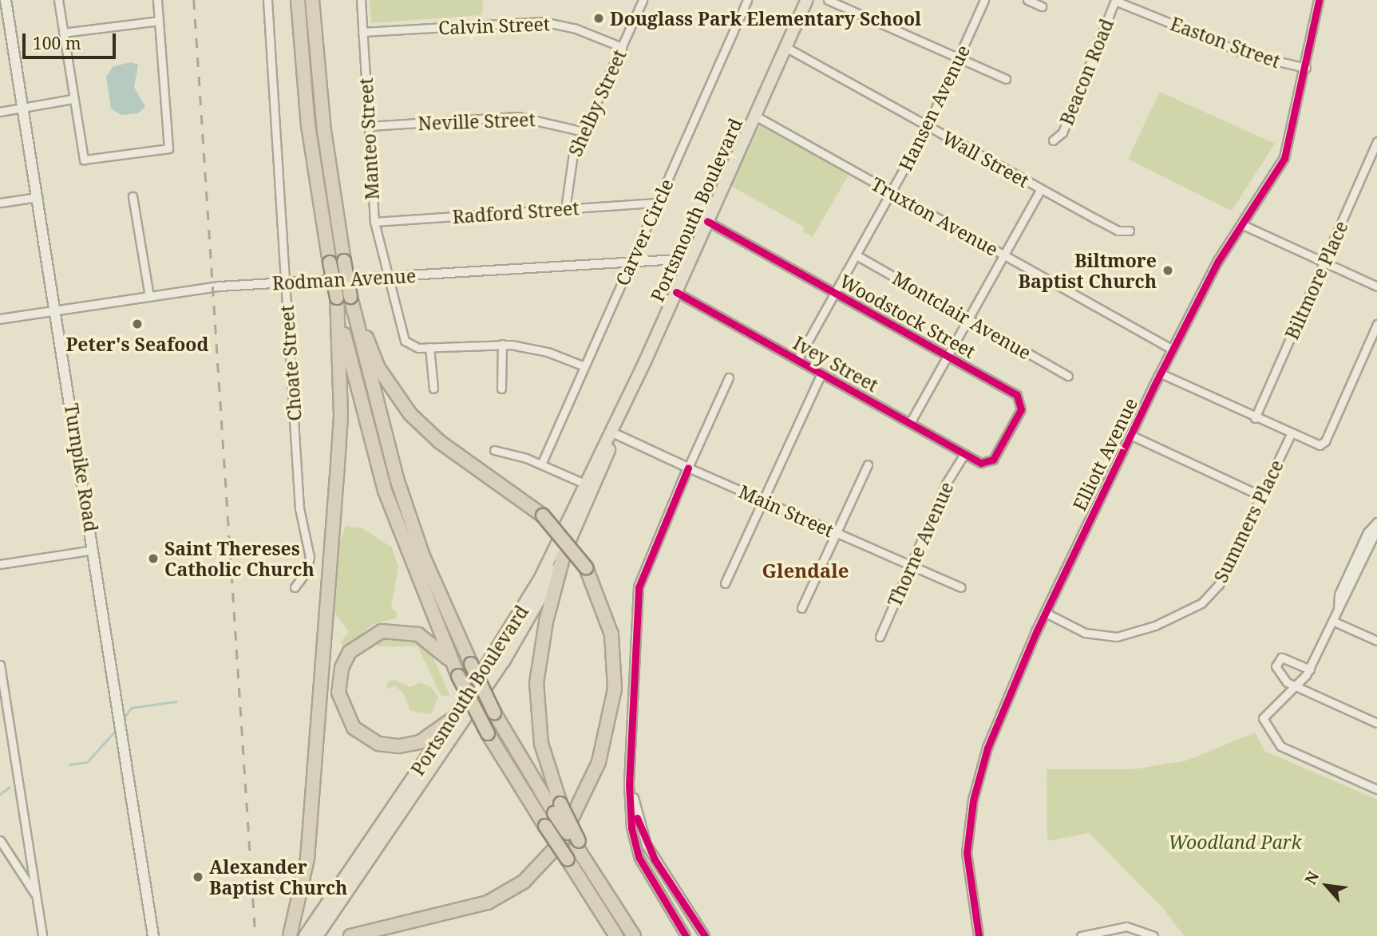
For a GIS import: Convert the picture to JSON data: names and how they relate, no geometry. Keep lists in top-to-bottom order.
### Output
{
  "streets": {
    "main road": ["Portsmouth Boulevard", "Turnpike Road"],
    "street": [
      "Calvin Street",
      "Easton Street",
      "Beacon Road",
      "Shelby Street",
      "Hansen Avenue",
      "Neville Street",
      "Manteo Street",
      "Wall Street",
      "Radford Street",
      "Truxton Avenue",
      "Carver Circle",
      "Rodman Avenue",
      "Biltmore Place",
      "Montclair Avenue",
      "Woodstock Street",
      "Choate Street",
      "Ivey Street",
      "Elliott Avenue",
      "Main Street",
      "Summers Place",
      "Thorne Avenue"
    ]
  },
  "crossings": [
    ["Calvin Street", "Shelby Street"],
    ["Calvin Street", "Manteo Street"],
    ["Easton Street", "Beacon Road"],
    ["Easton Street", "Elliott Avenue"],
    ["Shelby Street", "Neville Street"],
    ["Shelby Street", "Radford Street"],
    ["Hansen Avenue", "Wall Street"],
    ["Hansen Avenue", "Truxton Avenue"],
    ["Hansen Avenue", "Montclair Avenue"],
    ["Hansen Avenue", "Woodstock Street"],
    ["Hansen Avenue", "Ivey Street"],
    ["Neville Street", "Manteo Street"],
    ["Manteo Street", "Radford Street"],
    ["Manteo Street", "Rodman Avenue"],
    ["Wall Street", "Portsmouth Boulevard"],
    ["Portsmouth Boulevard", "Truxton Avenue"],
    ["Portsmouth Boulevard", "Rodman Avenue"],
    ["Portsmouth Boulevard", "Woodstock Street"],
    ["Portsmouth Boulevard", "Ivey Street"],
    ["Portsmouth Boulevard", "Main Street"],
    ["Radford Street", "Carver Circle"],
    ["Truxton Avenue", "Elliott Avenue"],
    ["Carver Circle", "Rodman Avenue"],
    ["Rodman Avenue", "Choate Street"],
    ["Rodman Avenue", "Turnpike Road"],
    ["Woodstock Street", "Ivey Street"],
    ["Ivey Street", "Thorne Avenue"],
    ["Elliott Avenue", "Summers Place"],
    ["Main Street", "Thorne Avenue"]
  ],
  "districts": ["Glendale"],
  "parks": ["Woodland Park"],
  "places": [
    "Douglass Park Elementary School",
    "Biltmore Baptist Church",
    "Peter's Seafood",
    "Saint Thereses Catholic Church",
    "Alexander Baptist Church"
  ],
  "scale_bar": "100 m",
  "north": "top left"
}
